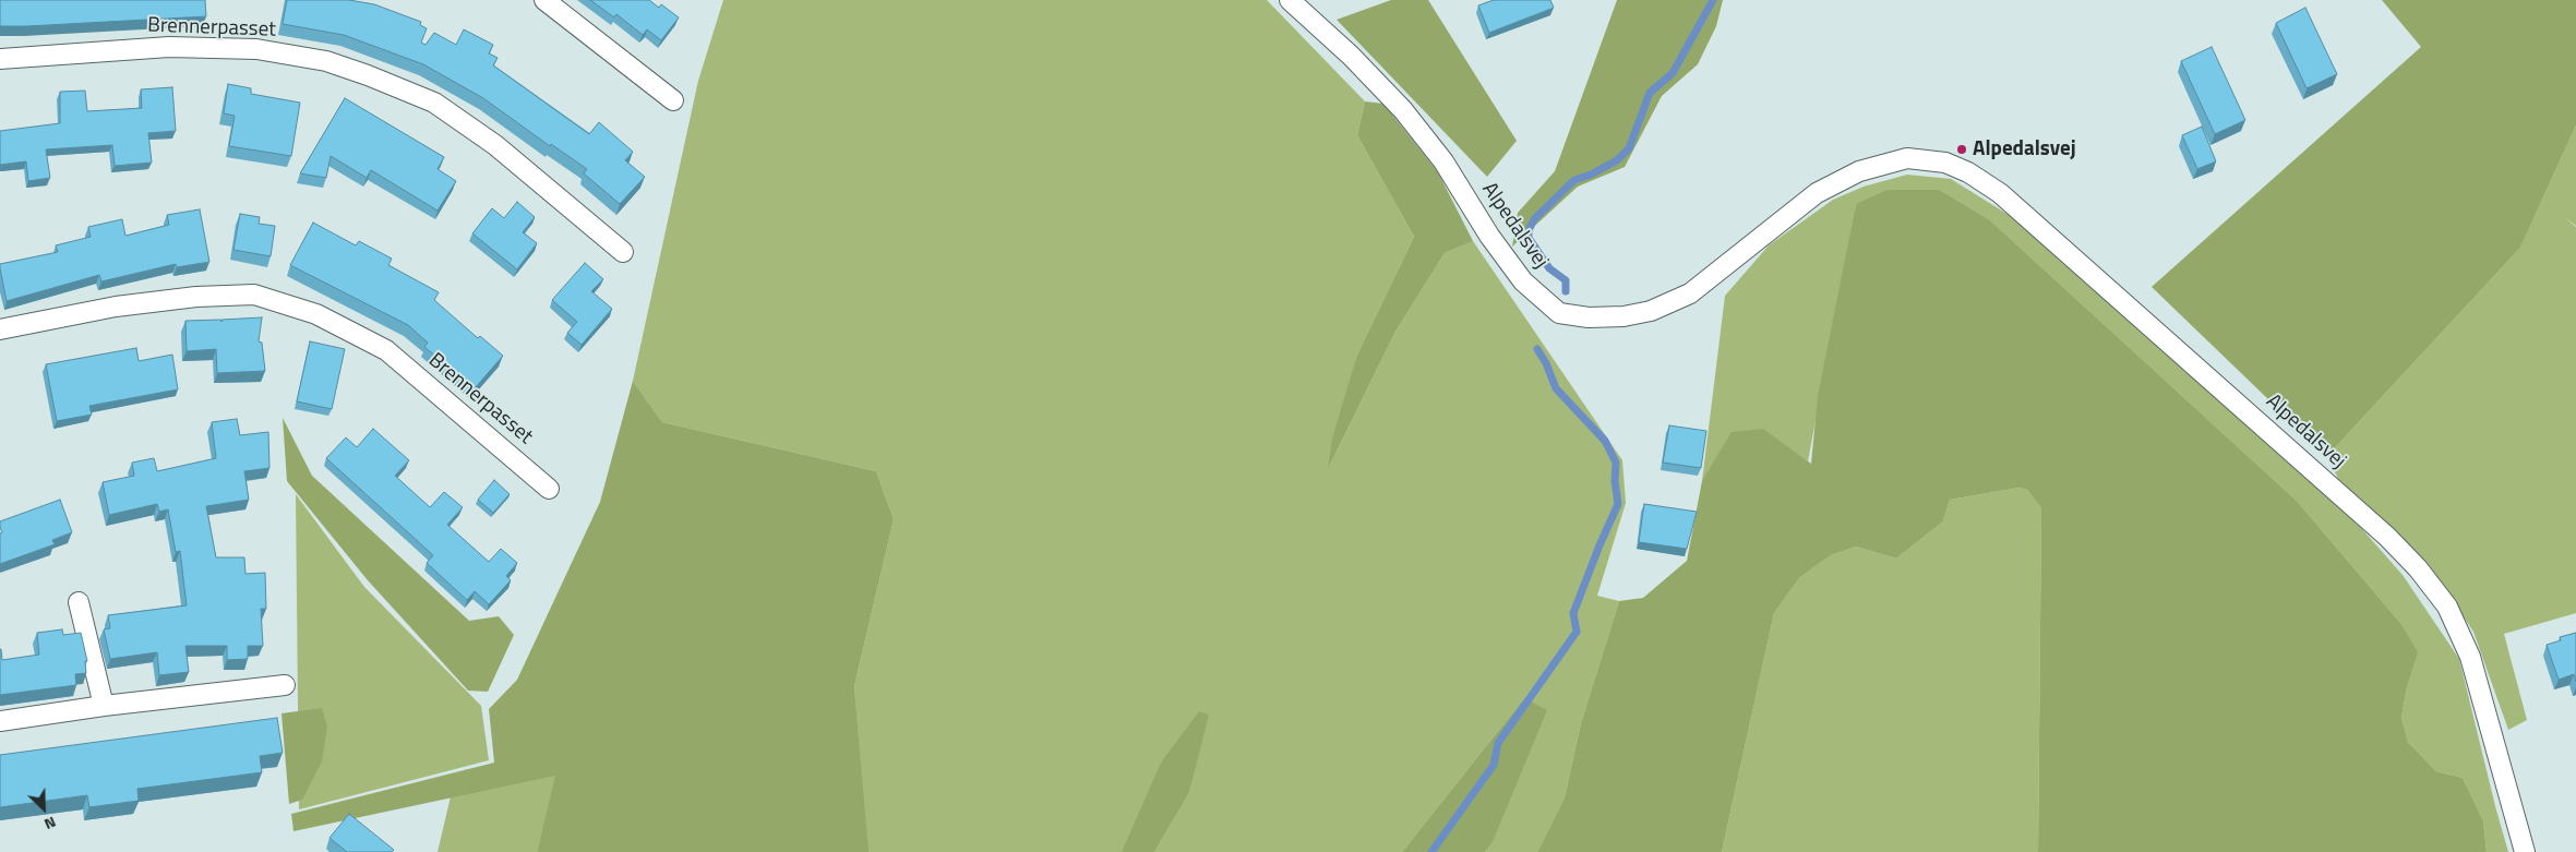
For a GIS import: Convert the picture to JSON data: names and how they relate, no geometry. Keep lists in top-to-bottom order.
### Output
{
  "streets": {
    "street": ["Brennerpasset", "Alpedalsvej"]
  },
  "places": ["Alpedalsvej"],
  "north": "bottom right"
}
